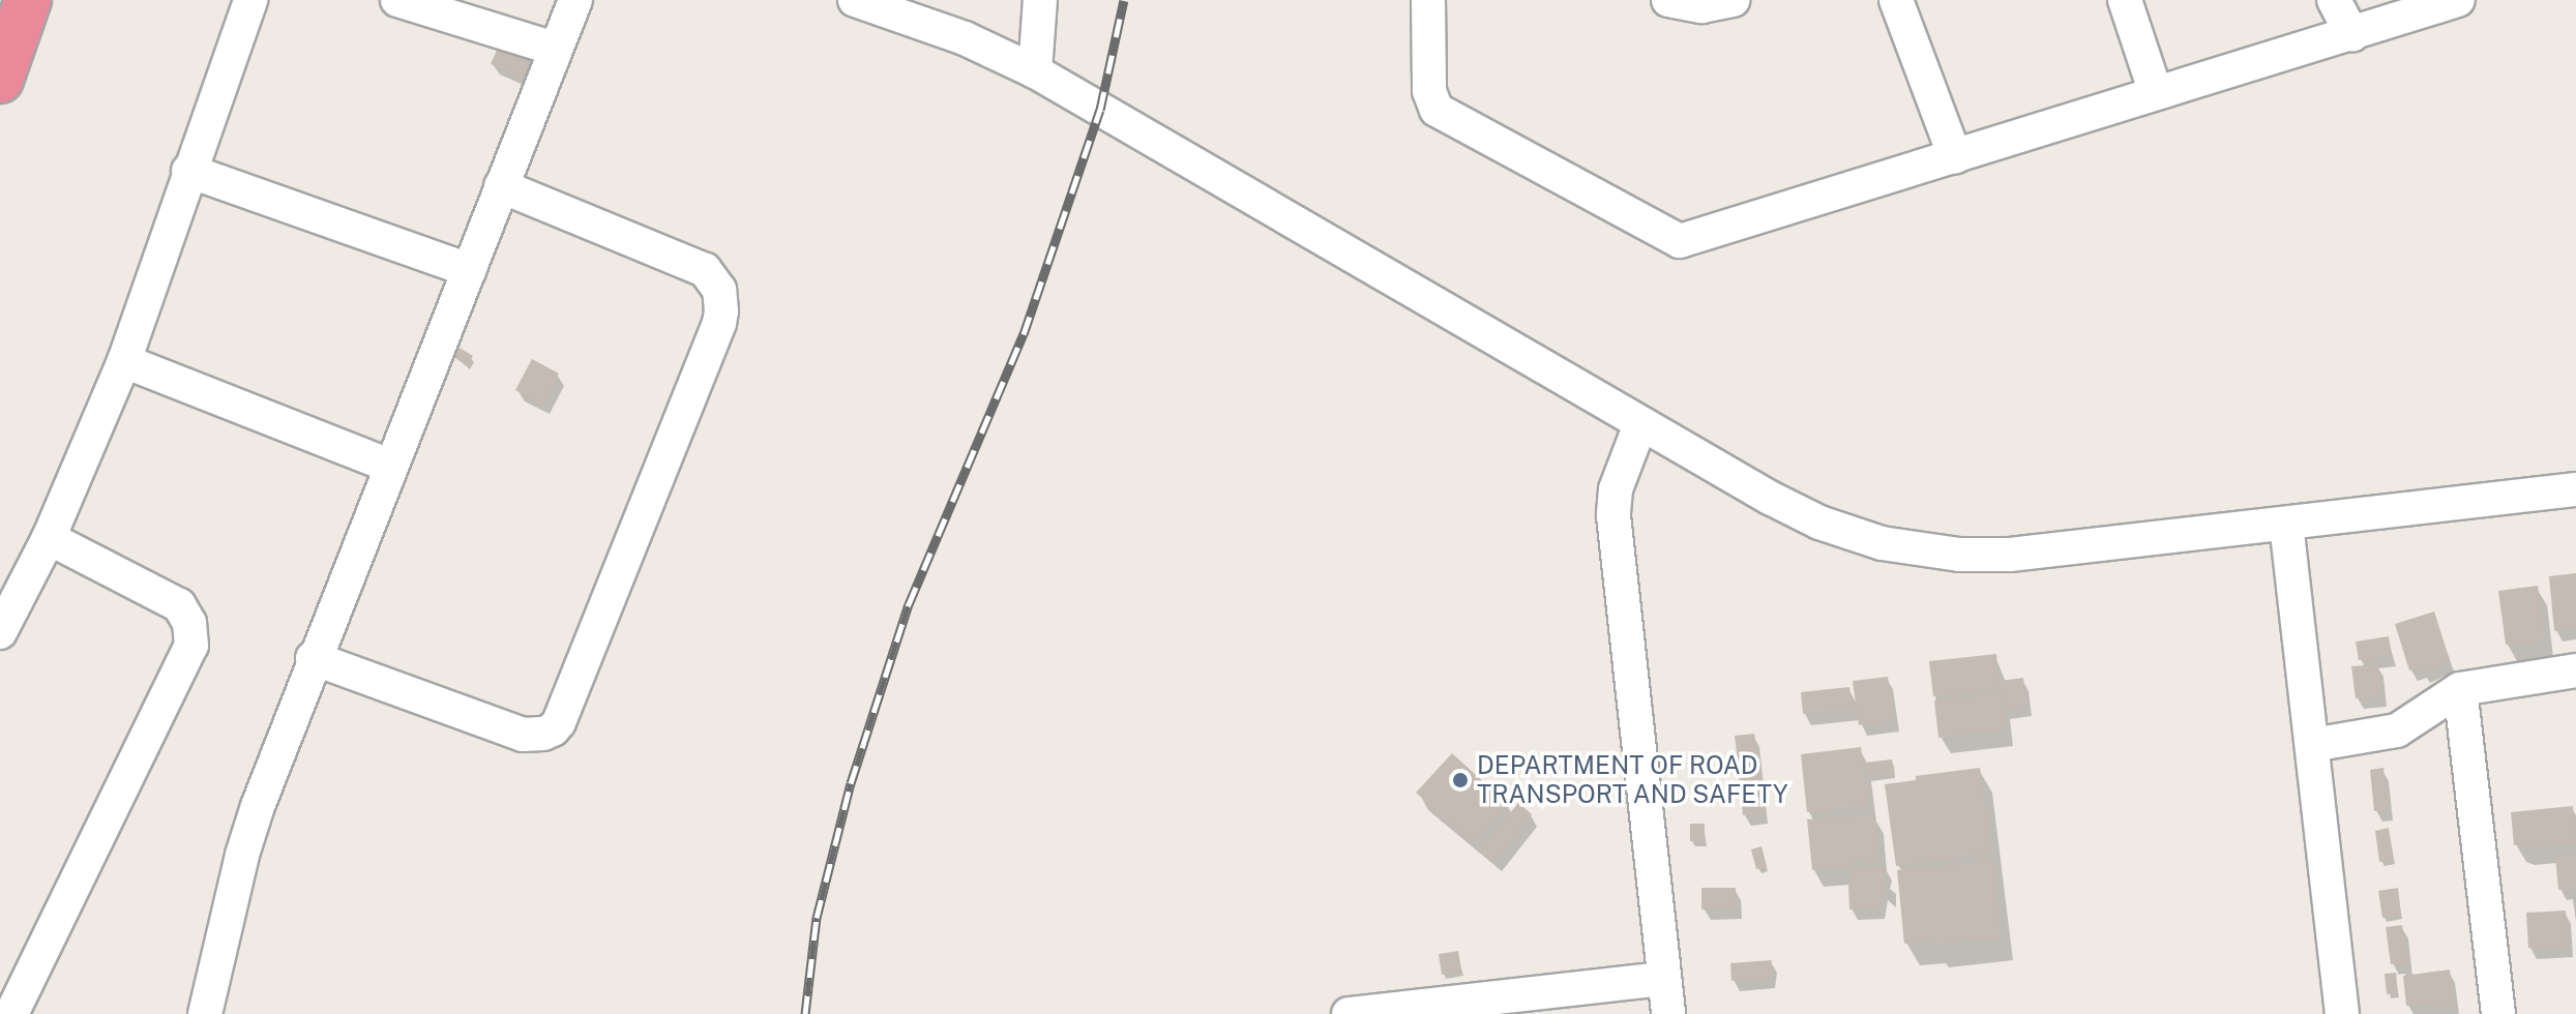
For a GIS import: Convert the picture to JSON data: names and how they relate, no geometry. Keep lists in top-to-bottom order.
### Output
{
  "places": ["DEPARTMENT OF ROAD TRANSPORT AND SAFETY"]
}
